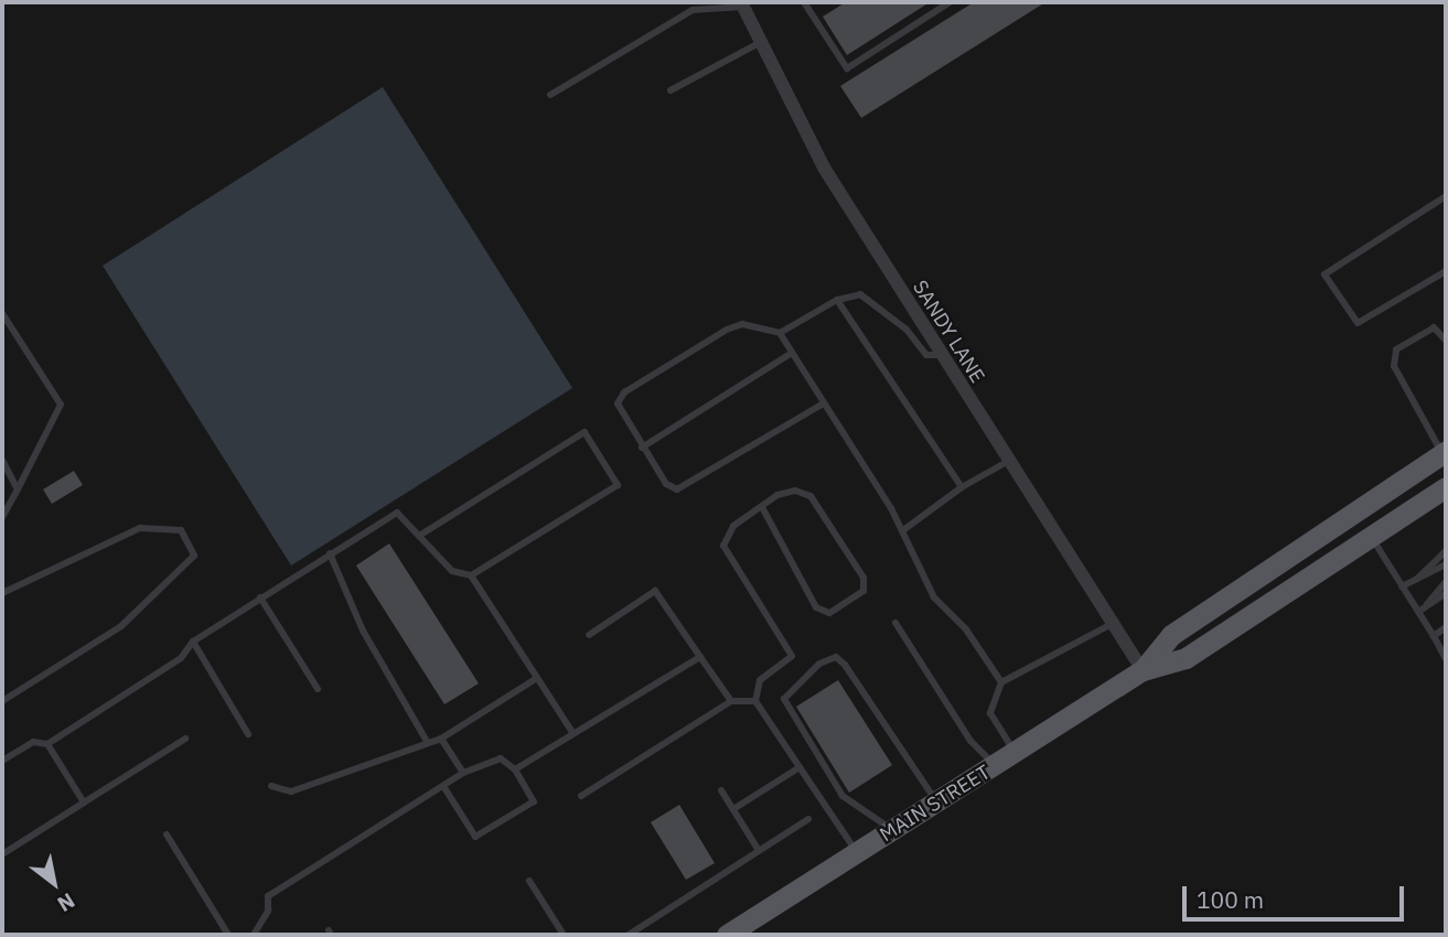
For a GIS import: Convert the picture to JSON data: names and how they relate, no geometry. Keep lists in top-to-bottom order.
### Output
{
  "streets": {
    "main road": ["MAIN STREET"],
    "street": ["SANDY LANE"]
  },
  "crossings": [
    ["SANDY LANE", "MAIN STREET"]
  ],
  "scale_bar": "100 m",
  "north": "bottom right"
}
